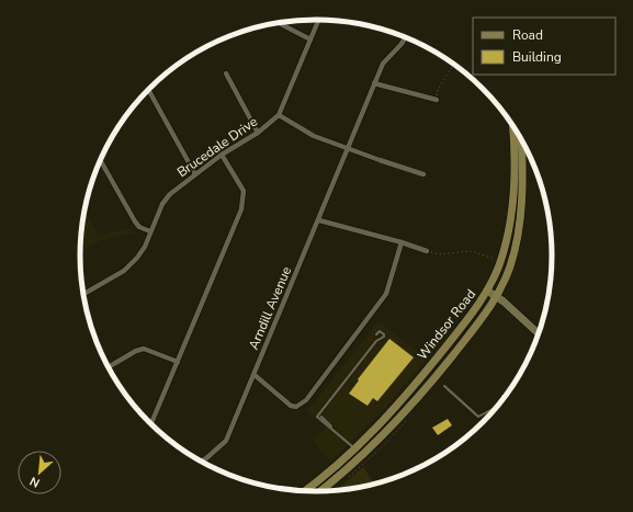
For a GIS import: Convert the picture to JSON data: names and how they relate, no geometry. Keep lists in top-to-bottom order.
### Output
{
  "streets": {
    "main road": ["Windsor Road"],
    "street": ["Brucedale Drive", "Arndill Avenue"]
  },
  "legend": ["Road", "Building"],
  "north": "bottom left"
}
